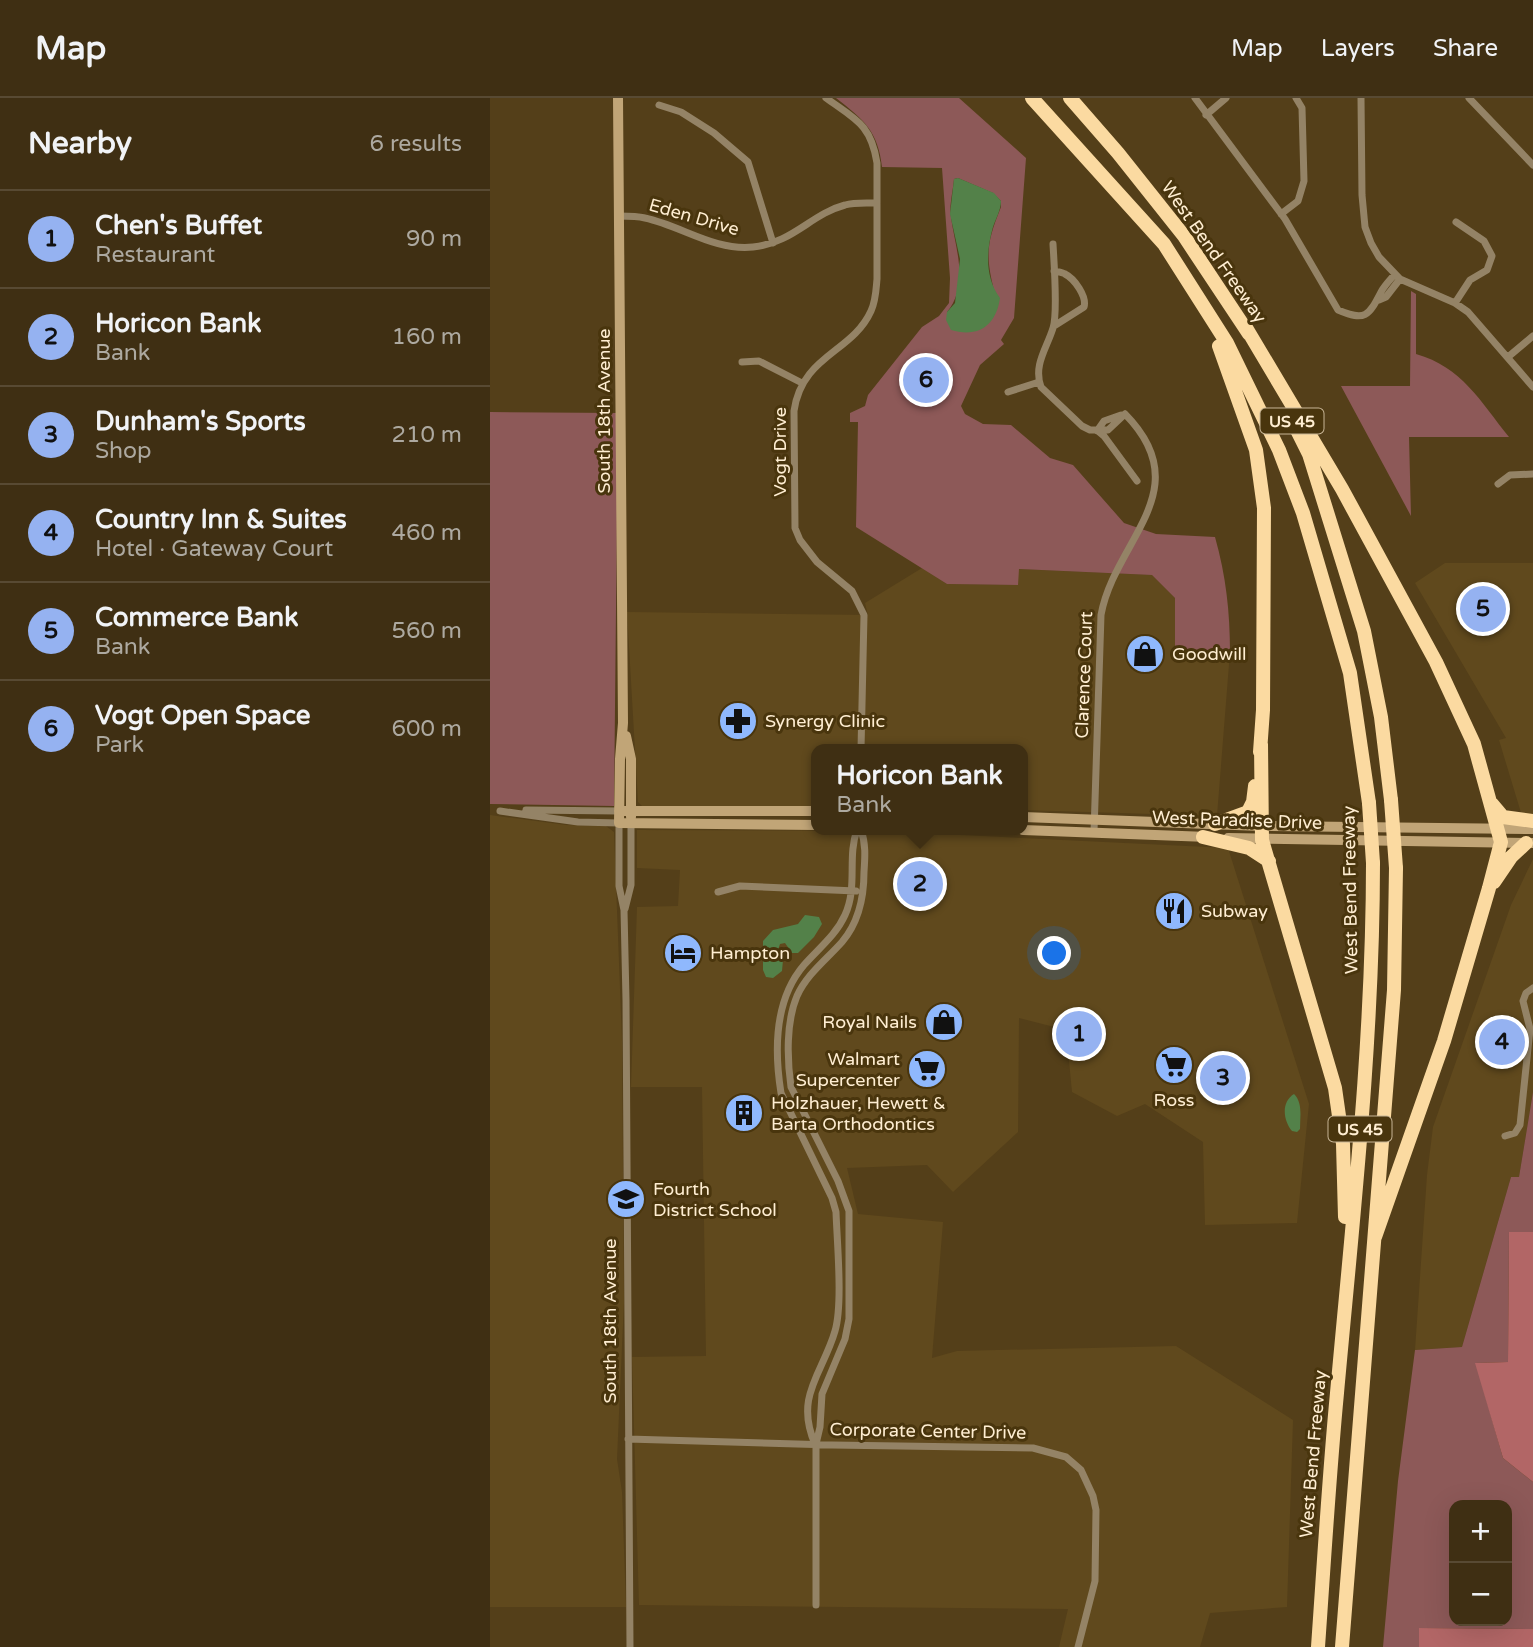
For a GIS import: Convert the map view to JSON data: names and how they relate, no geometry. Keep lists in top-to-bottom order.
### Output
{
  "streets": {
    "highway": ["West Bend Freeway", "US 45"],
    "street": [
      "Eden Drive",
      "South 18th Avenue",
      "Vogt Drive",
      "Clarence Court",
      "West Paradise Drive",
      "Corporate Center Drive"
    ]
  },
  "crossings": [
    ["Eden Drive", "South 18th Avenue"],
    ["South 18th Avenue", "Corporate Center Drive"],
    ["Clarence Court", "West Paradise Drive"]
  ],
  "places": {
    "shop": ["Goodwill", "Royal Nails"],
    "pharmacy": ["Synergy Clinic"],
    "restaurant": ["Subway"],
    "hotel": ["Hampton"],
    "supermarket": ["Ross", "Walmart Supercenter"],
    "building": ["Holzhauer, Hewett & Barta Orthodontics"],
    "school or university": ["Fourth District School"]
  },
  "page": {
    "header": "Map",
    "nav": ["Map", "Layers", "Share"],
    "heading": ["Nearby", "6 results"],
    "list": [
      {
        "mark": "1",
        "name": "Chen's Buffet",
        "note": "Restaurant",
        "value": "90 m"
      },
      {
        "mark": "2",
        "name": "Horicon Bank",
        "note": "Bank",
        "value": "160 m"
      },
      {
        "mark": "3",
        "name": "Dunham's Sports",
        "note": "Shop",
        "value": "210 m"
      },
      {
        "mark": "4",
        "name": "Country Inn & Suites",
        "note": "Hotel · Gateway Court",
        "value": "460 m"
      },
      {
        "mark": "5",
        "name": "Commerce Bank",
        "note": "Bank",
        "value": "560 m"
      },
      {
        "mark": "6",
        "name": "Vogt Open Space",
        "note": "Park",
        "value": "600 m"
      }
    ],
    "pins": [
      "6",
      "5",
      "2",
      "1",
      "4",
      "3"
    ],
    "popup": ["Horicon Bank", "Bank"],
    "map_buttons": ["+", "−"]
  }
}
